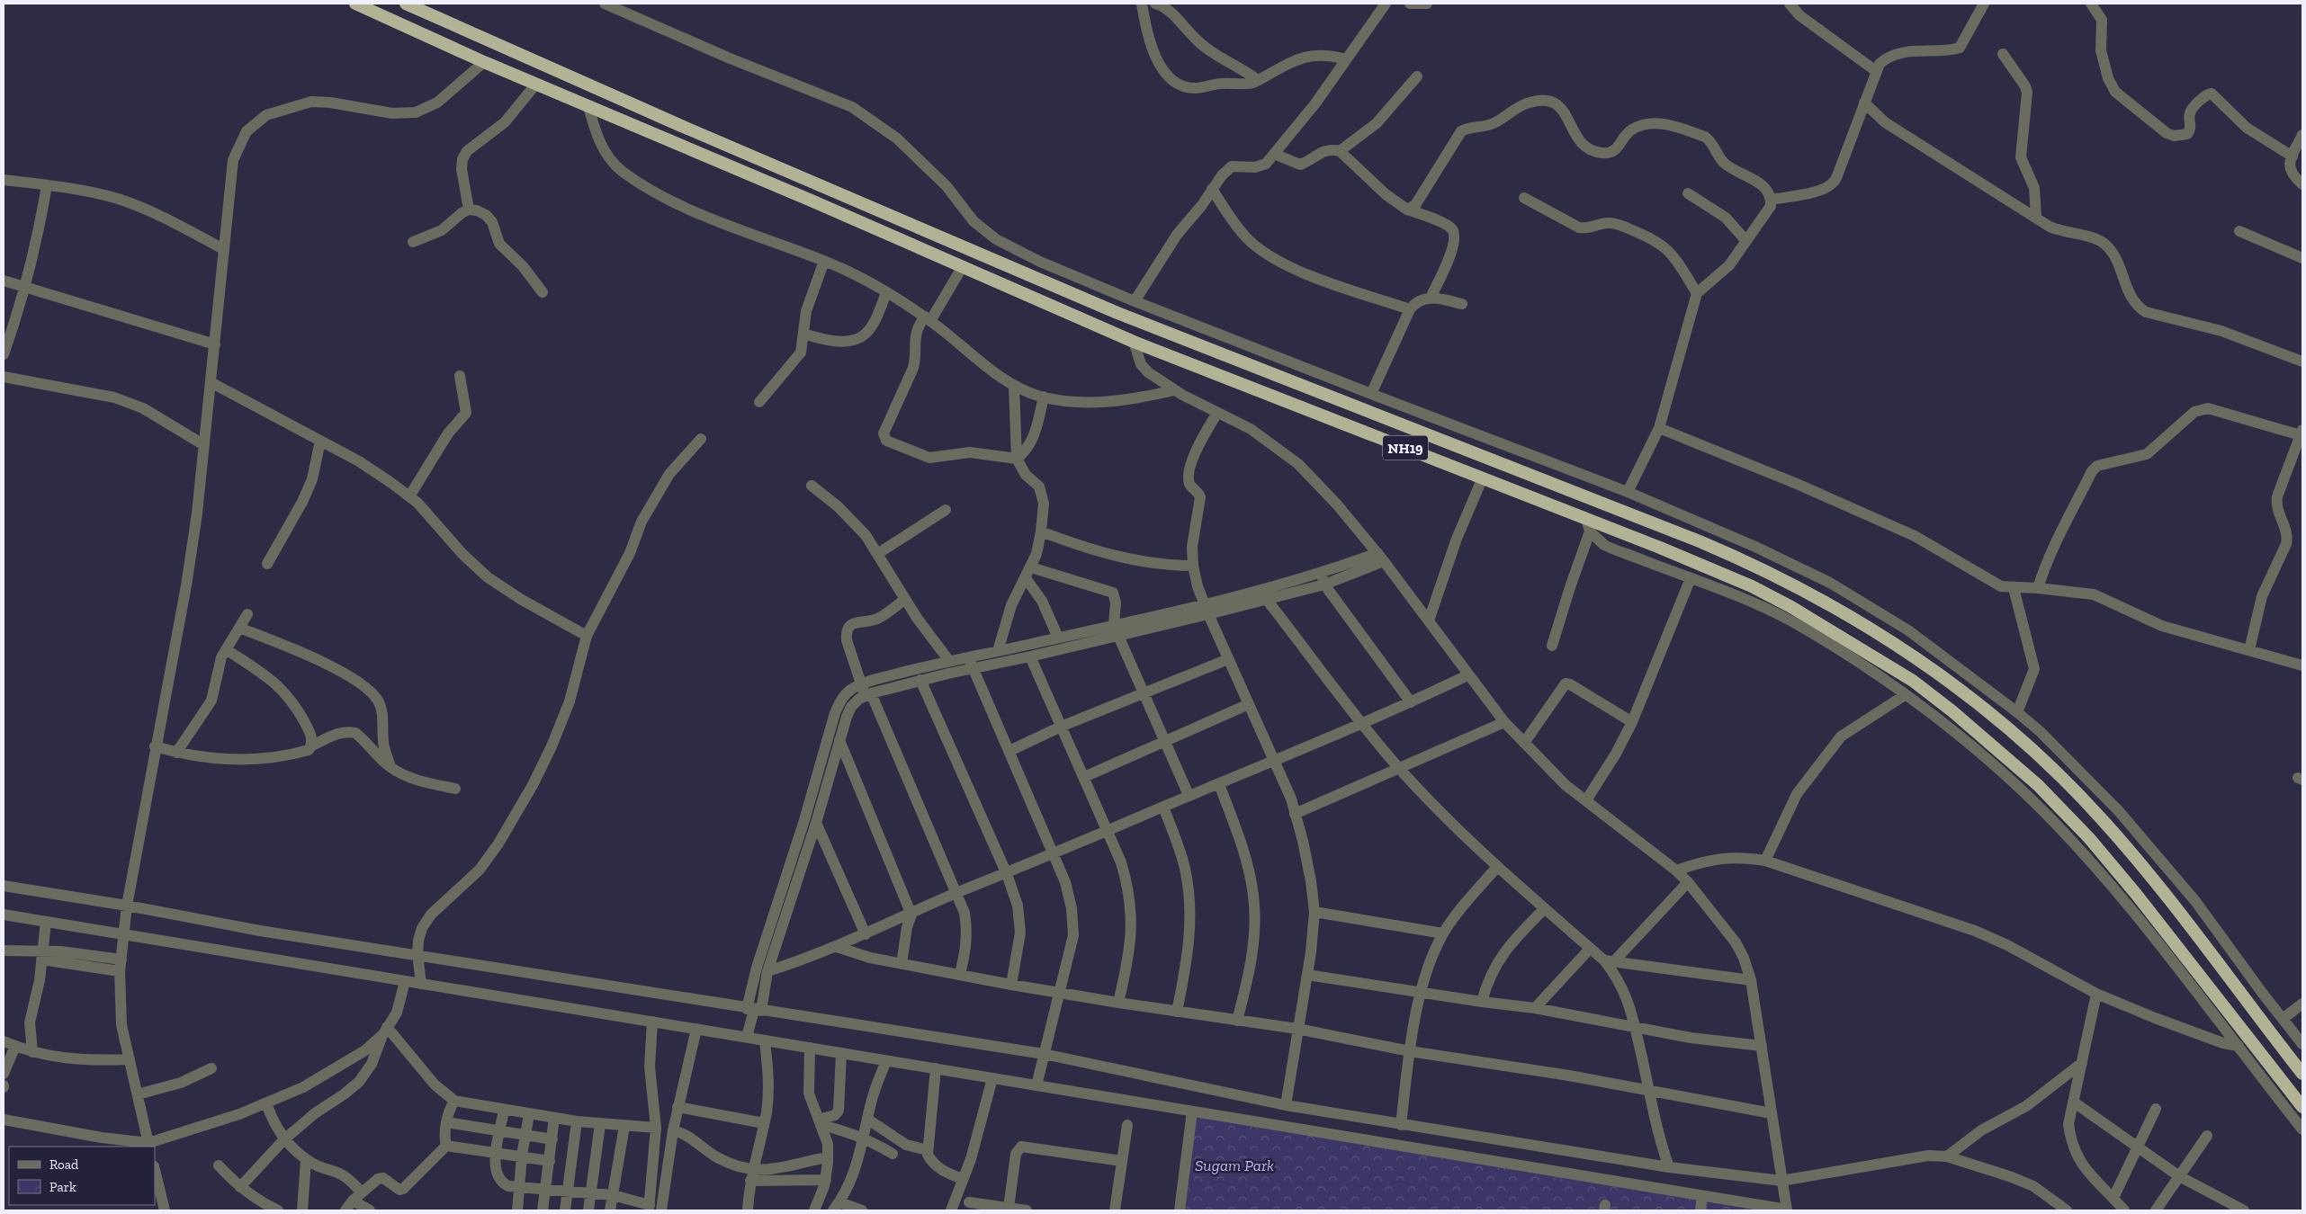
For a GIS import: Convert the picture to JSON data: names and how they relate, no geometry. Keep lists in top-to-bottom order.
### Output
{
  "streets": {
    "highway": ["NH19"]
  },
  "parks": ["Sugam Park"],
  "legend": ["Road", "Park"]
}
